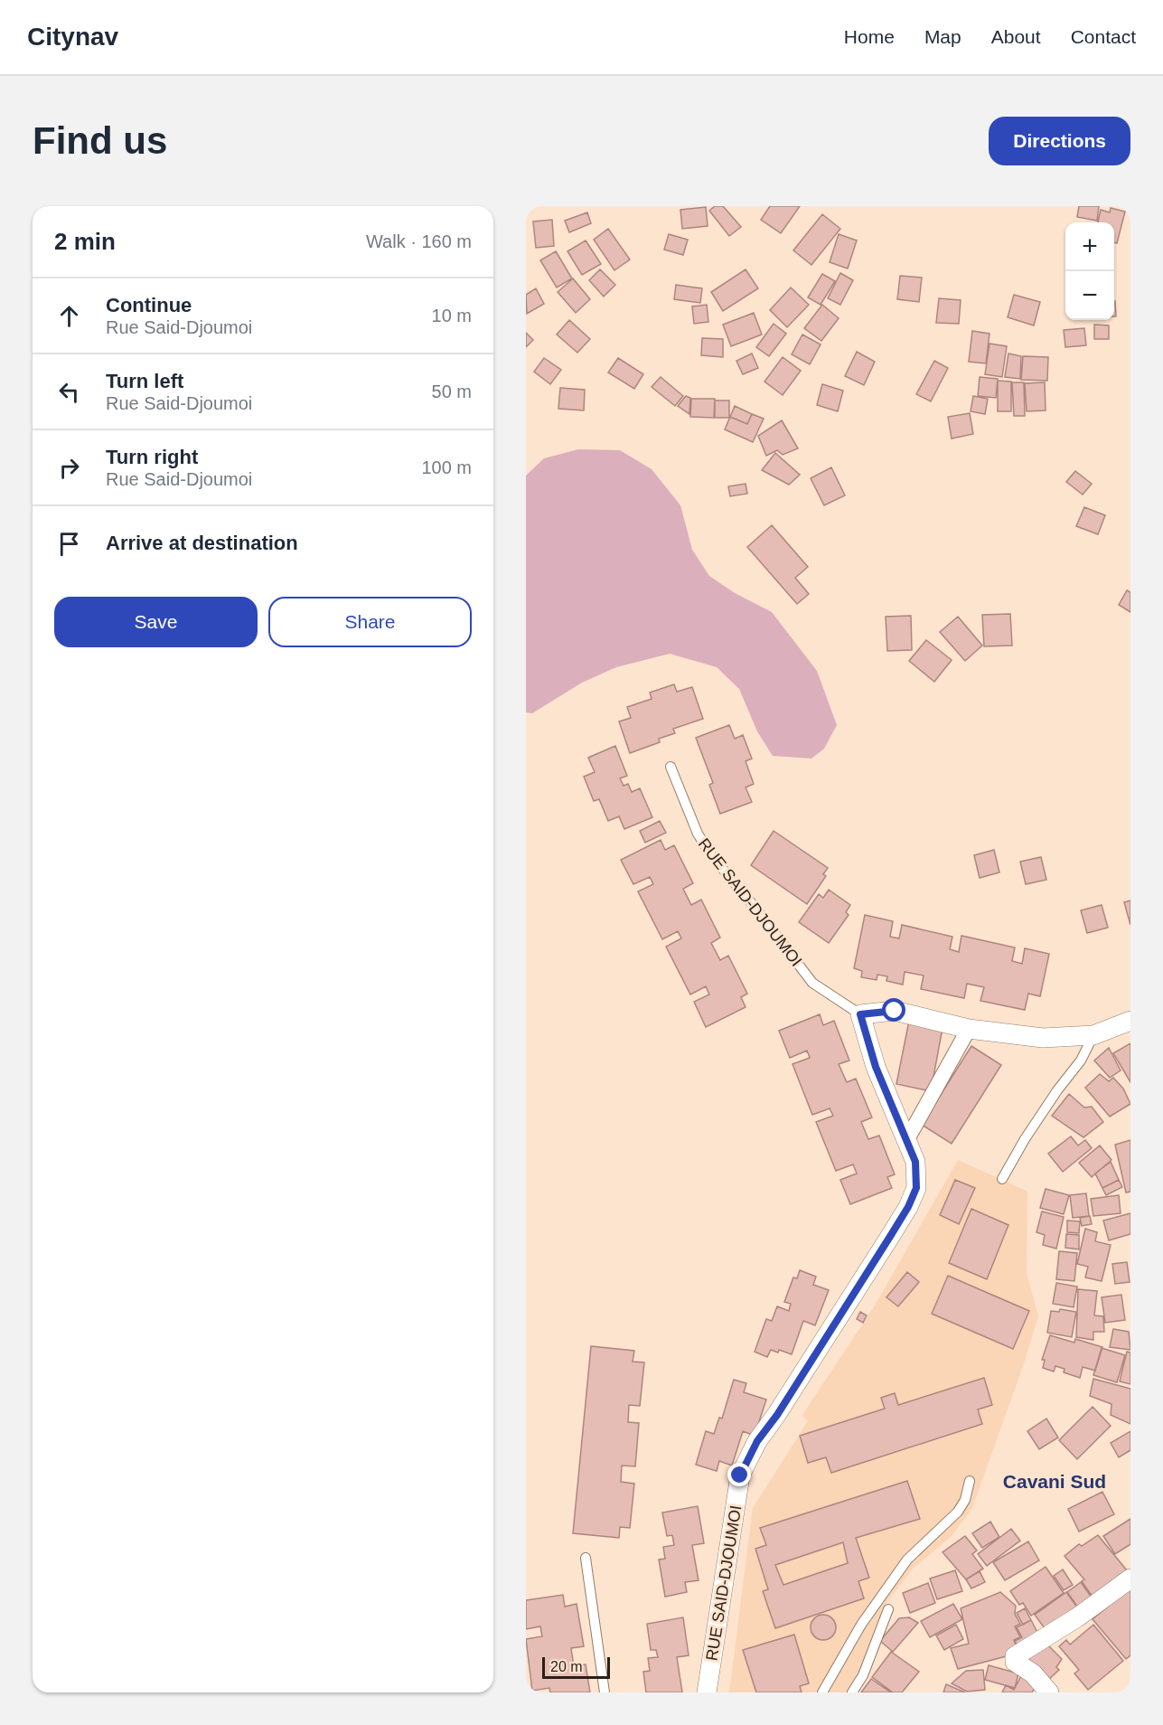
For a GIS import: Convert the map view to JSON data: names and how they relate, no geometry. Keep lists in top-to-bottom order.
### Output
{
  "streets": {
    "street": ["RUE SAID-DJOUMOI"]
  },
  "districts": ["Cavani Sud"],
  "scale_bar": "20 m",
  "page": {
    "header": "Citynav",
    "nav": [
      "Home",
      "Map",
      "About",
      "Contact"
    ],
    "buttons": [
      "Directions",
      ["Save", "Share"]
    ],
    "title": "Find us",
    "heading": ["2 min", "Walk · 160 m"],
    "map_buttons": ["+", "−"],
    "list": [
      ["Continue", "Rue Said-Djoumoi", "10 m"],
      ["Turn left", "Rue Said-Djoumoi", "50 m"],
      ["Turn right", "Rue Said-Djoumoi", "100 m"],
      "Arrive at destination"
    ],
    "scale": "20 m"
  }
}
